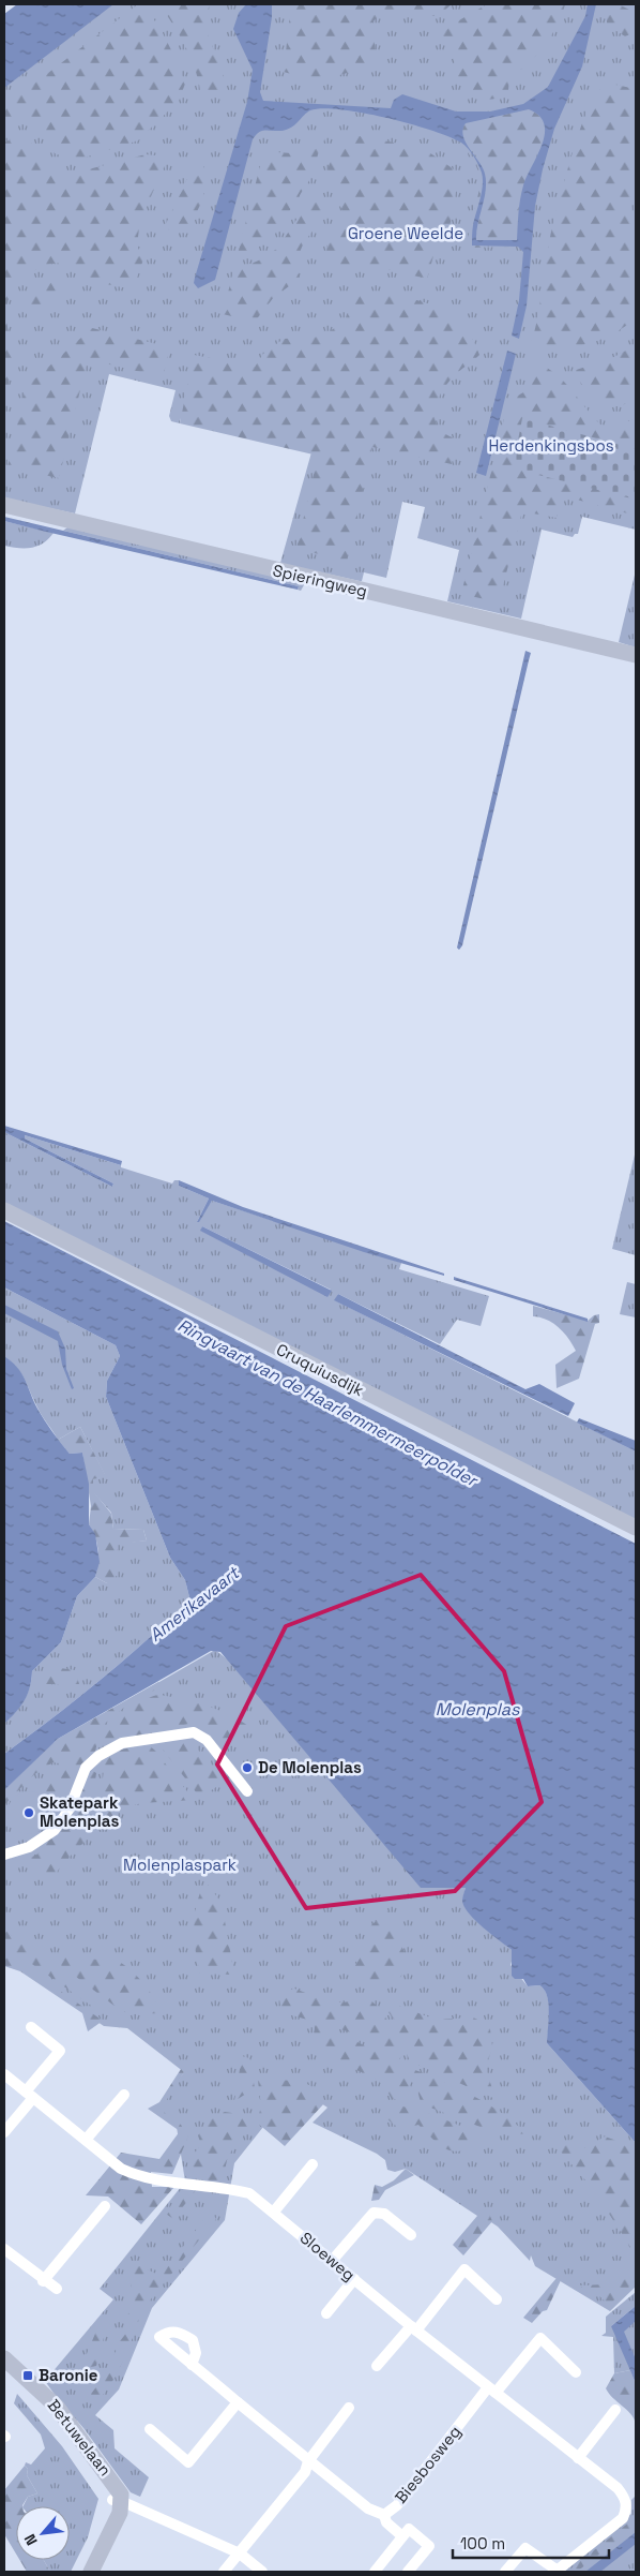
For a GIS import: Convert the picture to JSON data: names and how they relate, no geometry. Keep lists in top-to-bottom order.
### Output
{
  "streets": {
    "street": [
      "Spieringweg",
      "Cruquiusdijk",
      "Sloeweg",
      "Betuwelaan",
      "Biesbosweg"
    ]
  },
  "crossings": [
    ["Sloeweg", "Biesbosweg"]
  ],
  "water": ["Ringvaart van de Haarlemmermeerpolder", "Amerikavaart", "Molenplas"],
  "parks": ["Groene Weelde", "Herdenkingsbos", "Molenplaspark"],
  "places": {
    "other": ["De Molenplas", "Skatepark Molenplas"],
    "transit": ["Baronie"]
  },
  "scale_bar": "100 m",
  "north": "bottom left"
}
